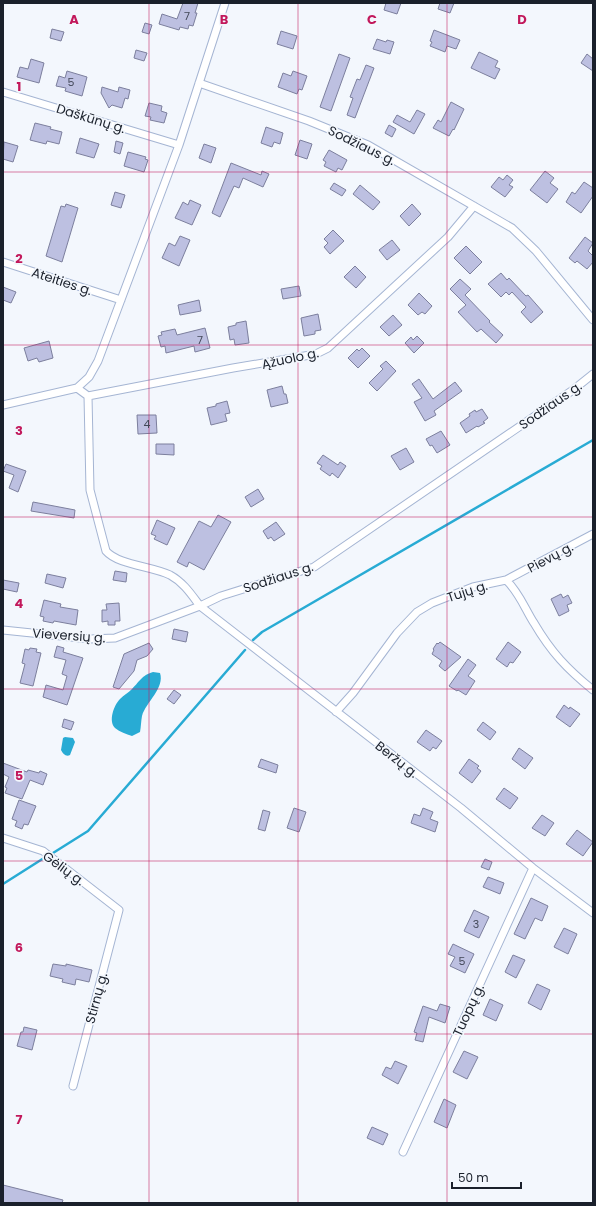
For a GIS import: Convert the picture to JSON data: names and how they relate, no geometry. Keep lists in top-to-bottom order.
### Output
{
  "streets": {
    "street": [
      "Daškūnų g.",
      "Sodžiaus g.",
      "Ateities g.",
      "Ąžuolo g.",
      "Pievų g.",
      "Tujų g.",
      "Vieversių g.",
      "Beržų g.",
      "Gėlių g.",
      "Stirnų g.",
      "Tuopų g."
    ]
  },
  "crossings": [
    ["Sodžiaus g.", "Ąžuolo g."],
    ["Sodžiaus g.", "Vieversių g."],
    ["Sodžiaus g.", "Beržų g."],
    ["Pievų g.", "Tujų g."],
    ["Tujų g.", "Beržų g."],
    ["Vieversių g.", "Beržų g."],
    ["Beržų g.", "Tuopų g."],
    ["Gėlių g.", "Stirnų g."]
  ],
  "house_numbers": [
    "7",
    "5",
    "7",
    "4",
    "3",
    "5"
  ],
  "scale_bar": "50 m",
  "grid": {
    "columns": [
      "A",
      "B",
      "C",
      "D"
    ],
    "rows": [
      "1",
      "2",
      "3",
      "4",
      "5",
      "6",
      "7"
    ]
  }
}
